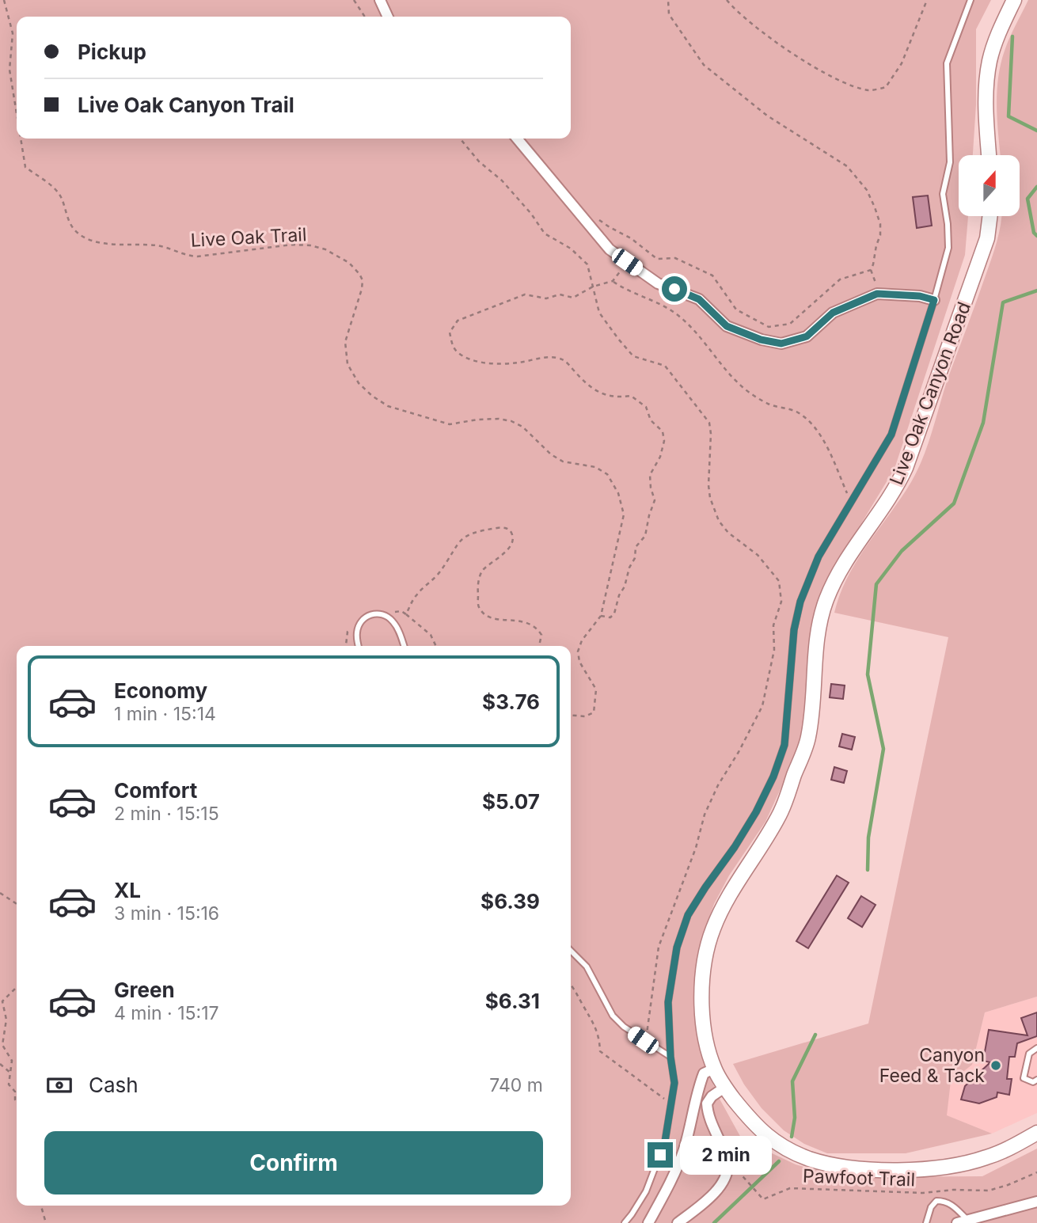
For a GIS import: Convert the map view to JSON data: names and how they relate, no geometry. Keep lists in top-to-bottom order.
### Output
{
  "streets": {
    "main road": ["Live Oak Canyon Road"],
    "path": ["Live Oak Trail", "Pawfoot Trail"]
  },
  "places": ["Canyon Feed & Tack"],
  "north": "top",
  "page": {
    "banner": ["Pickup", "Live Oak Canyon Trail"],
    "list": [
      {
        "name": "Economy",
        "note": "1 min · 15:14",
        "value": "$3.76"
      },
      {
        "name": "Comfort",
        "note": "2 min · 15:15",
        "value": "$5.07"
      },
      {
        "name": "XL",
        "note": "3 min · 15:16",
        "value": "$6.39"
      },
      {
        "name": "Green",
        "note": "4 min · 15:17",
        "value": "$6.31"
      }
    ],
    "pay": ["Cash", "740 m"],
    "buttons": "Confirm",
    "bubble": "2 min"
  }
}
